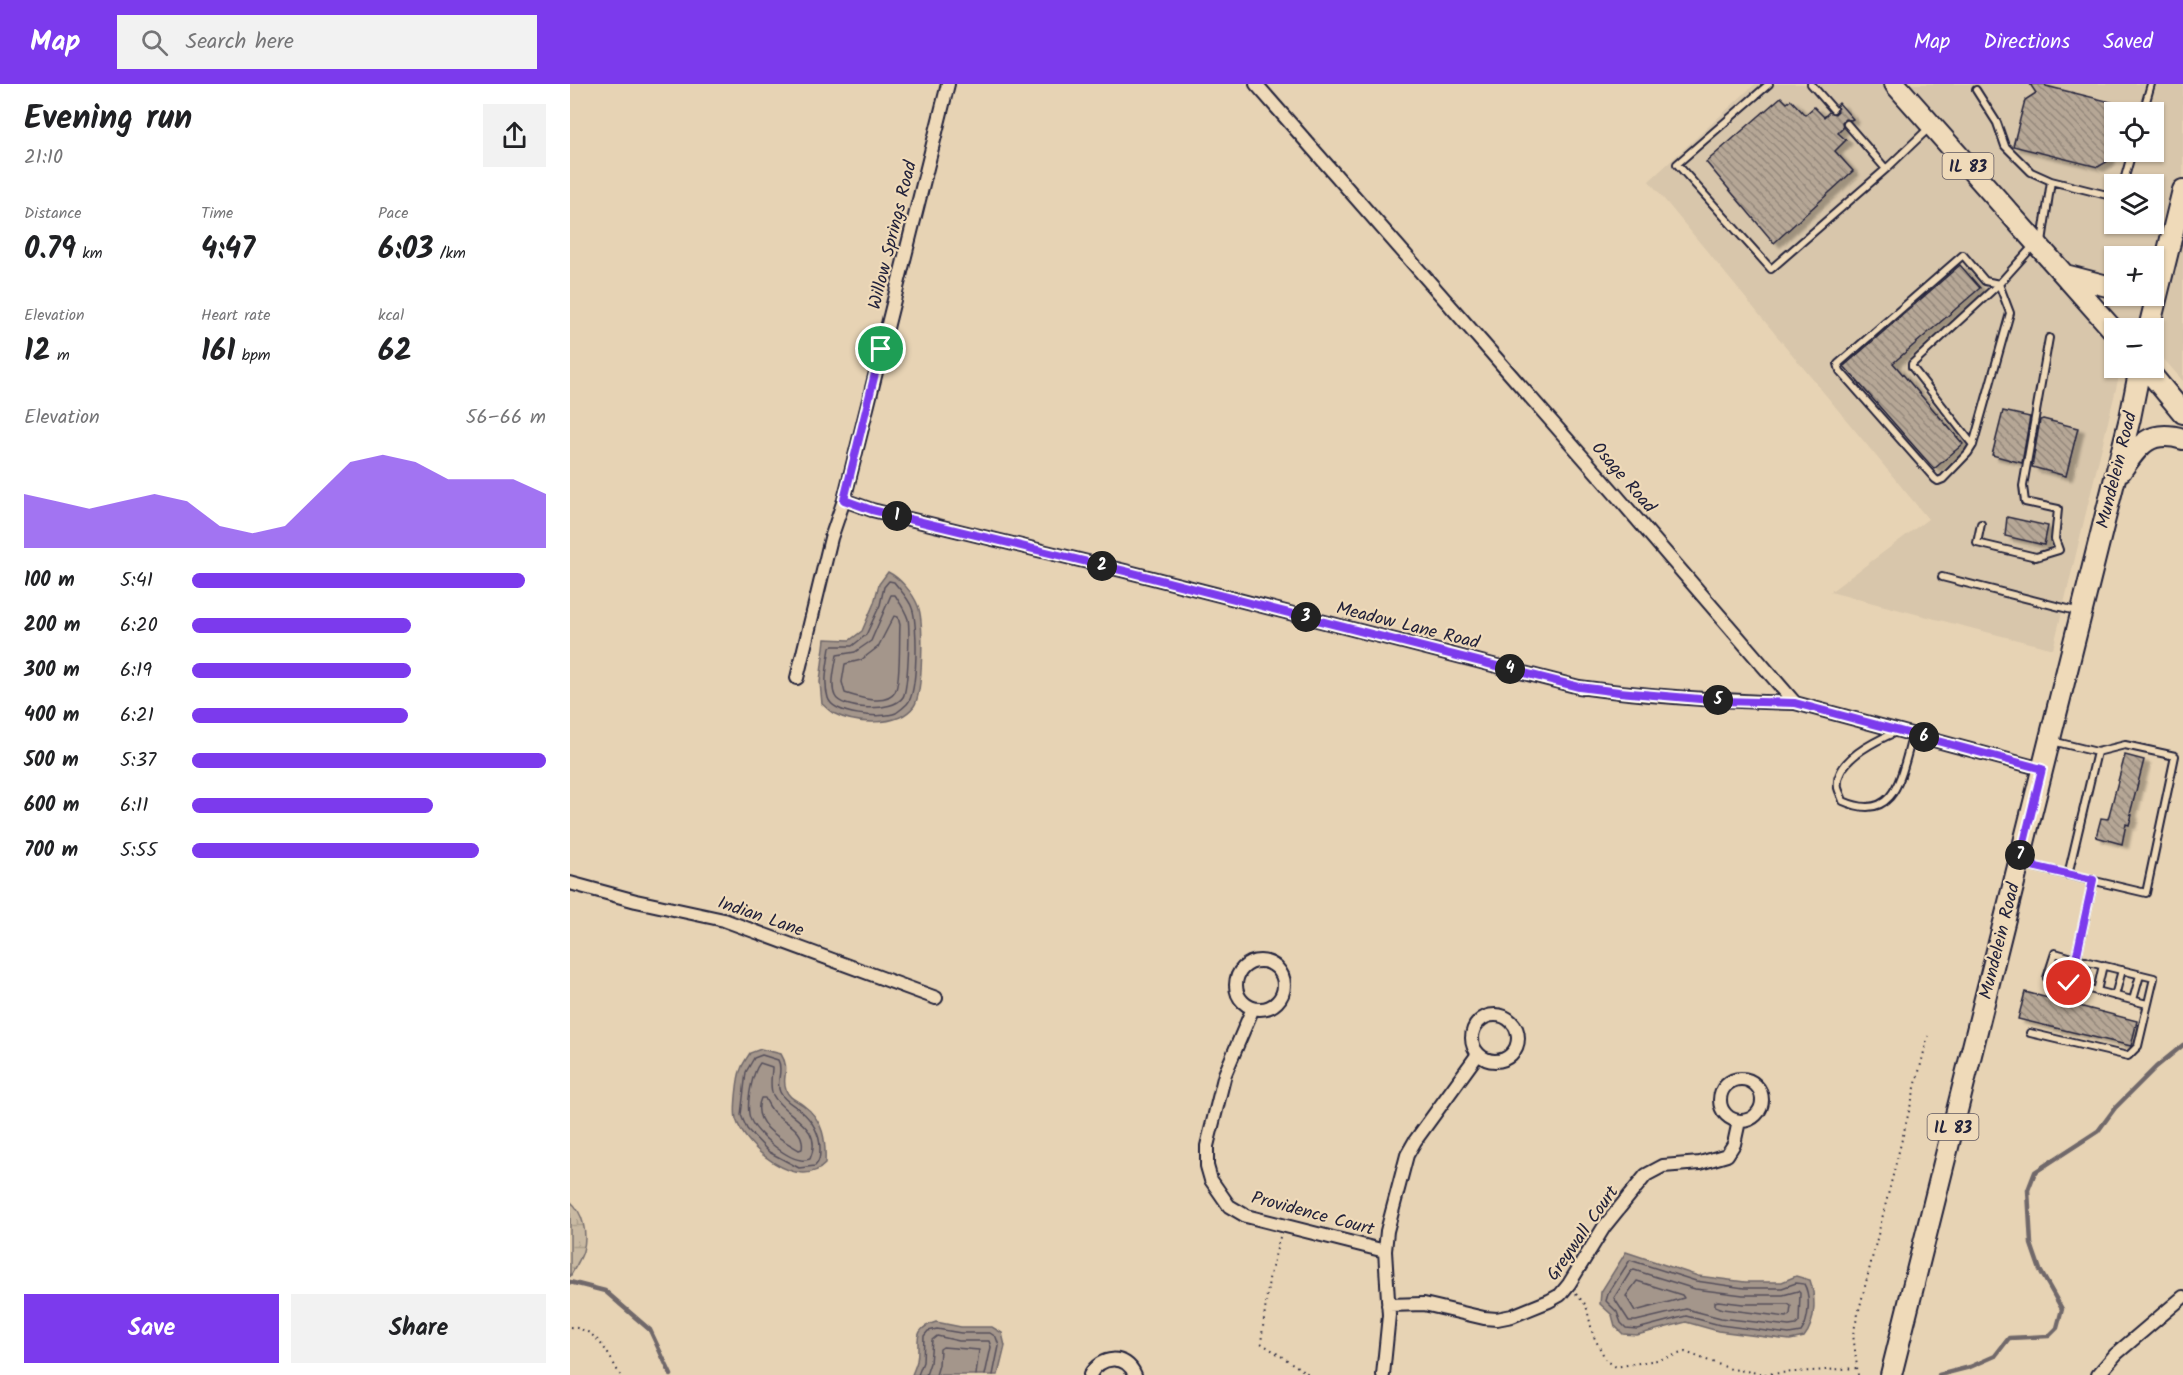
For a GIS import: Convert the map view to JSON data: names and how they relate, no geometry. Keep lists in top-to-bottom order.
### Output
{
  "streets": {
    "main road": ["IL 83", "Mundelein Road"],
    "street": [
      "Willow Springs Road",
      "Osage Road",
      "Meadow Lane Road",
      "Indian Lane",
      "Providence Court",
      "Greywall Court"
    ]
  },
  "crossings": [
    ["Willow Springs Road", "Meadow Lane Road"],
    ["Osage Road", "Meadow Lane Road"]
  ],
  "page": {
    "header": "Map",
    "search": "Search here",
    "nav": ["Map", "Directions", "Saved"],
    "heading": ["Evening run", "21:10"],
    "map_buttons": ["+", "−"],
    "stats": [
      ["Distance", "0.79 km"],
      ["Time", "4:47"],
      ["Pace", "6:03 /km"],
      ["Elevation", "12 m"],
      ["Heart rate", "161 bpm"],
      ["kcal", "62"]
    ],
    "chart": ["Elevation", "56–66 m"],
    "pins": [
      "1",
      "2",
      "3",
      "4",
      "5",
      "6",
      "7"
    ],
    "list": [
      {
        "name": "100 m",
        "note": "5:41"
      },
      {
        "name": "200 m",
        "note": "6:20"
      },
      {
        "name": "300 m",
        "note": "6:19"
      },
      {
        "name": "400 m",
        "note": "6:21"
      },
      {
        "name": "500 m",
        "note": "5:37"
      },
      {
        "name": "600 m",
        "note": "6:11"
      },
      {
        "name": "700 m",
        "note": "5:55"
      }
    ],
    "buttons": ["Save", "Share"]
  }
}
